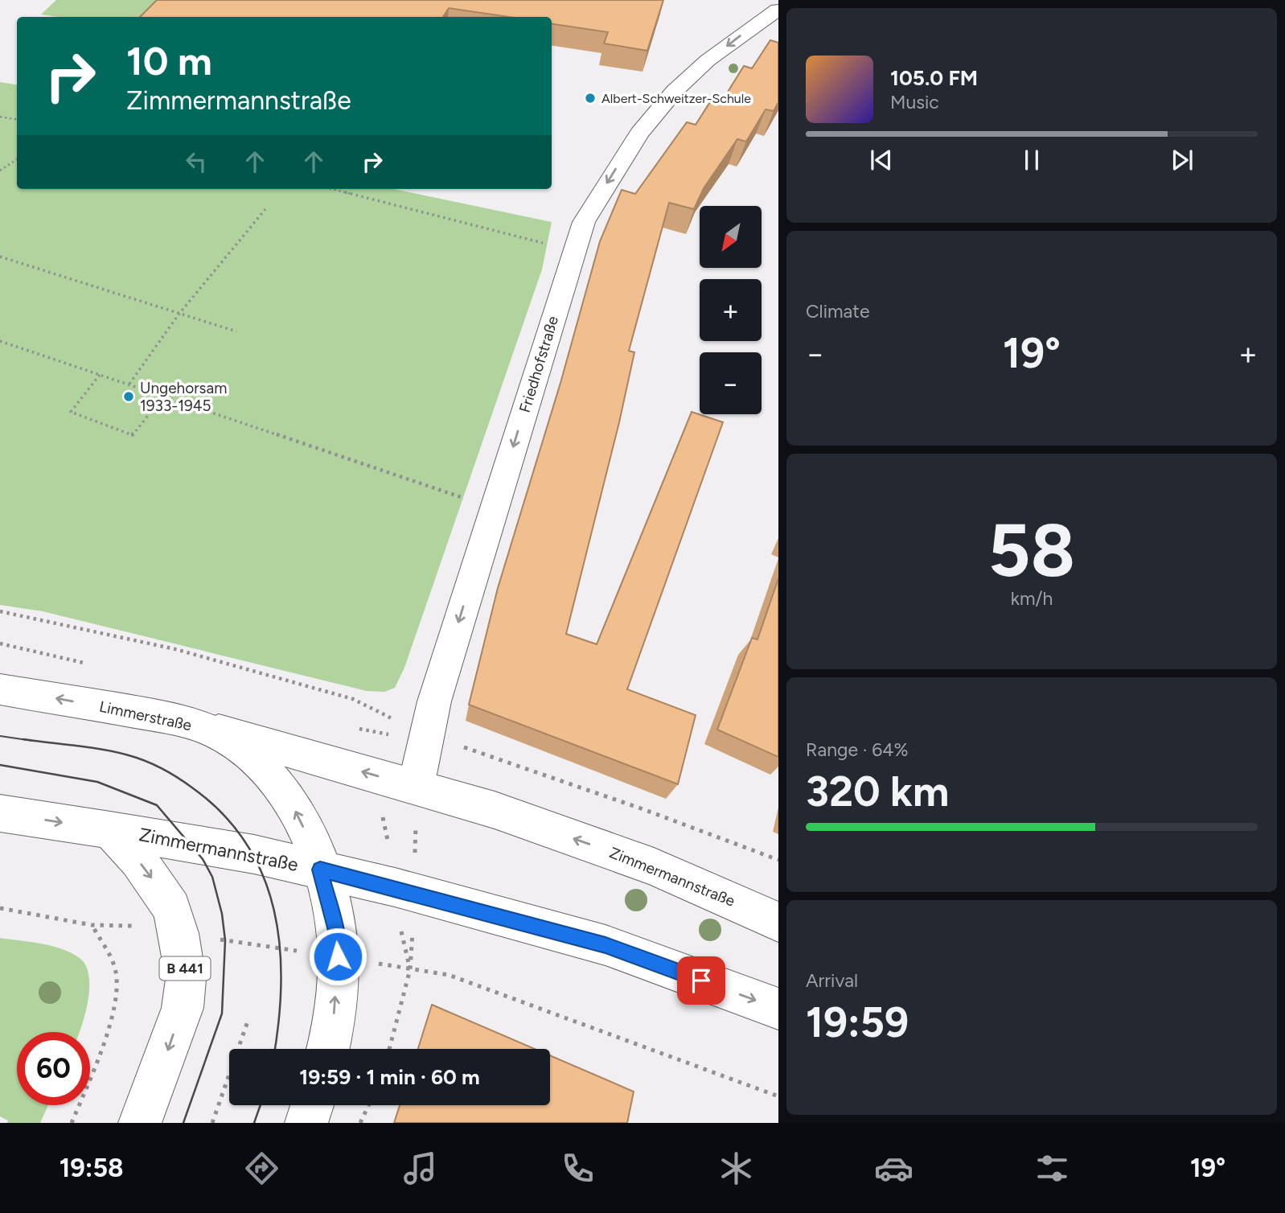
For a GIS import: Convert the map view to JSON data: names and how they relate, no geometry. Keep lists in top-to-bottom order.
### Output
{
  "streets": {
    "main road": [
      "Friedhofstraße",
      "Limmerstraße",
      "Zimmermannstraße",
      "B 441"
    ]
  },
  "crossings": [
    ["Friedhofstraße", "Zimmermannstraße"],
    ["Limmerstraße", "Zimmermannstraße"],
    ["Zimmermannstraße", "B 441"]
  ],
  "one_way": ["Friedhofstraße", "Limmerstraße"],
  "places": ["Albert-Schweitzer-Schule", "Ungehorsam 1933-1945"],
  "north": "bottom left",
  "page": {
    "turn": ["10 m", "Zimmermannstraße"],
    "song": ["105.0 FM", "Music"],
    "map_buttons": ["+", "−"],
    "tile": [
      "Climate",
      ["58", "km/h"],
      ["Range · 64%", "320 km"],
      ["Arrival", "19:59"]
    ],
    "heat": ["−", "19°", "+"],
    "limit": "60",
    "trip": "19:59 · 1 min · 60 m",
    "tabs": ["19:58", "19°"]
  }
}
